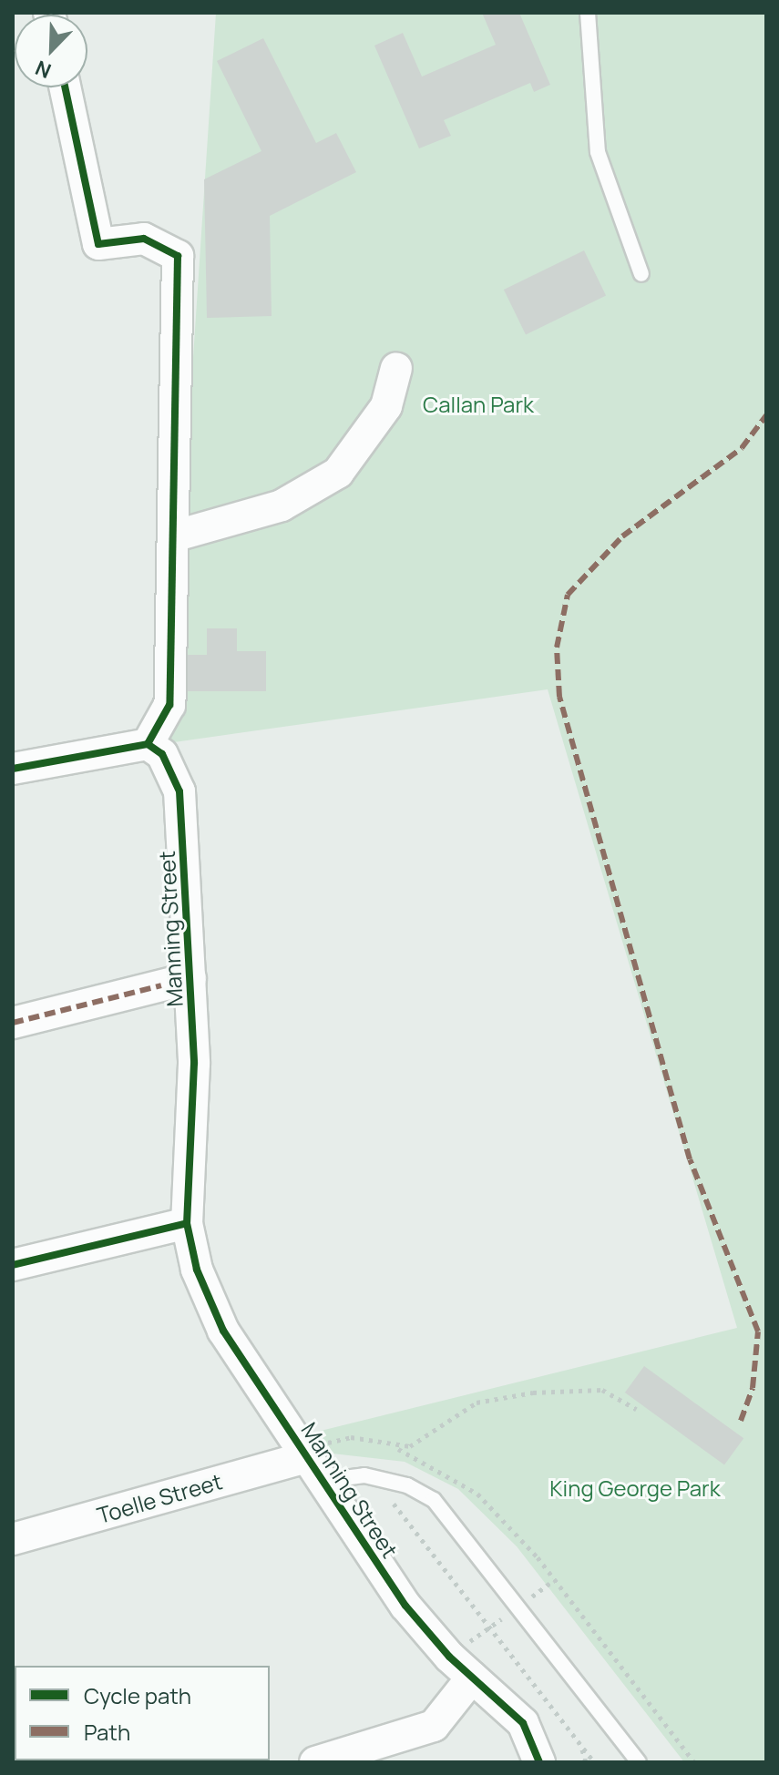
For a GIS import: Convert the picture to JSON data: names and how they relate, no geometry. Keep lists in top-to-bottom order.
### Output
{
  "streets": {
    "street": ["Manning Street", "Toelle Street"]
  },
  "crossings": [
    ["Manning Street", "Toelle Street"]
  ],
  "parks": ["Callan Park", "King George Park"],
  "legend": ["Cycle path", "Path"],
  "north": "bottom left"
}
